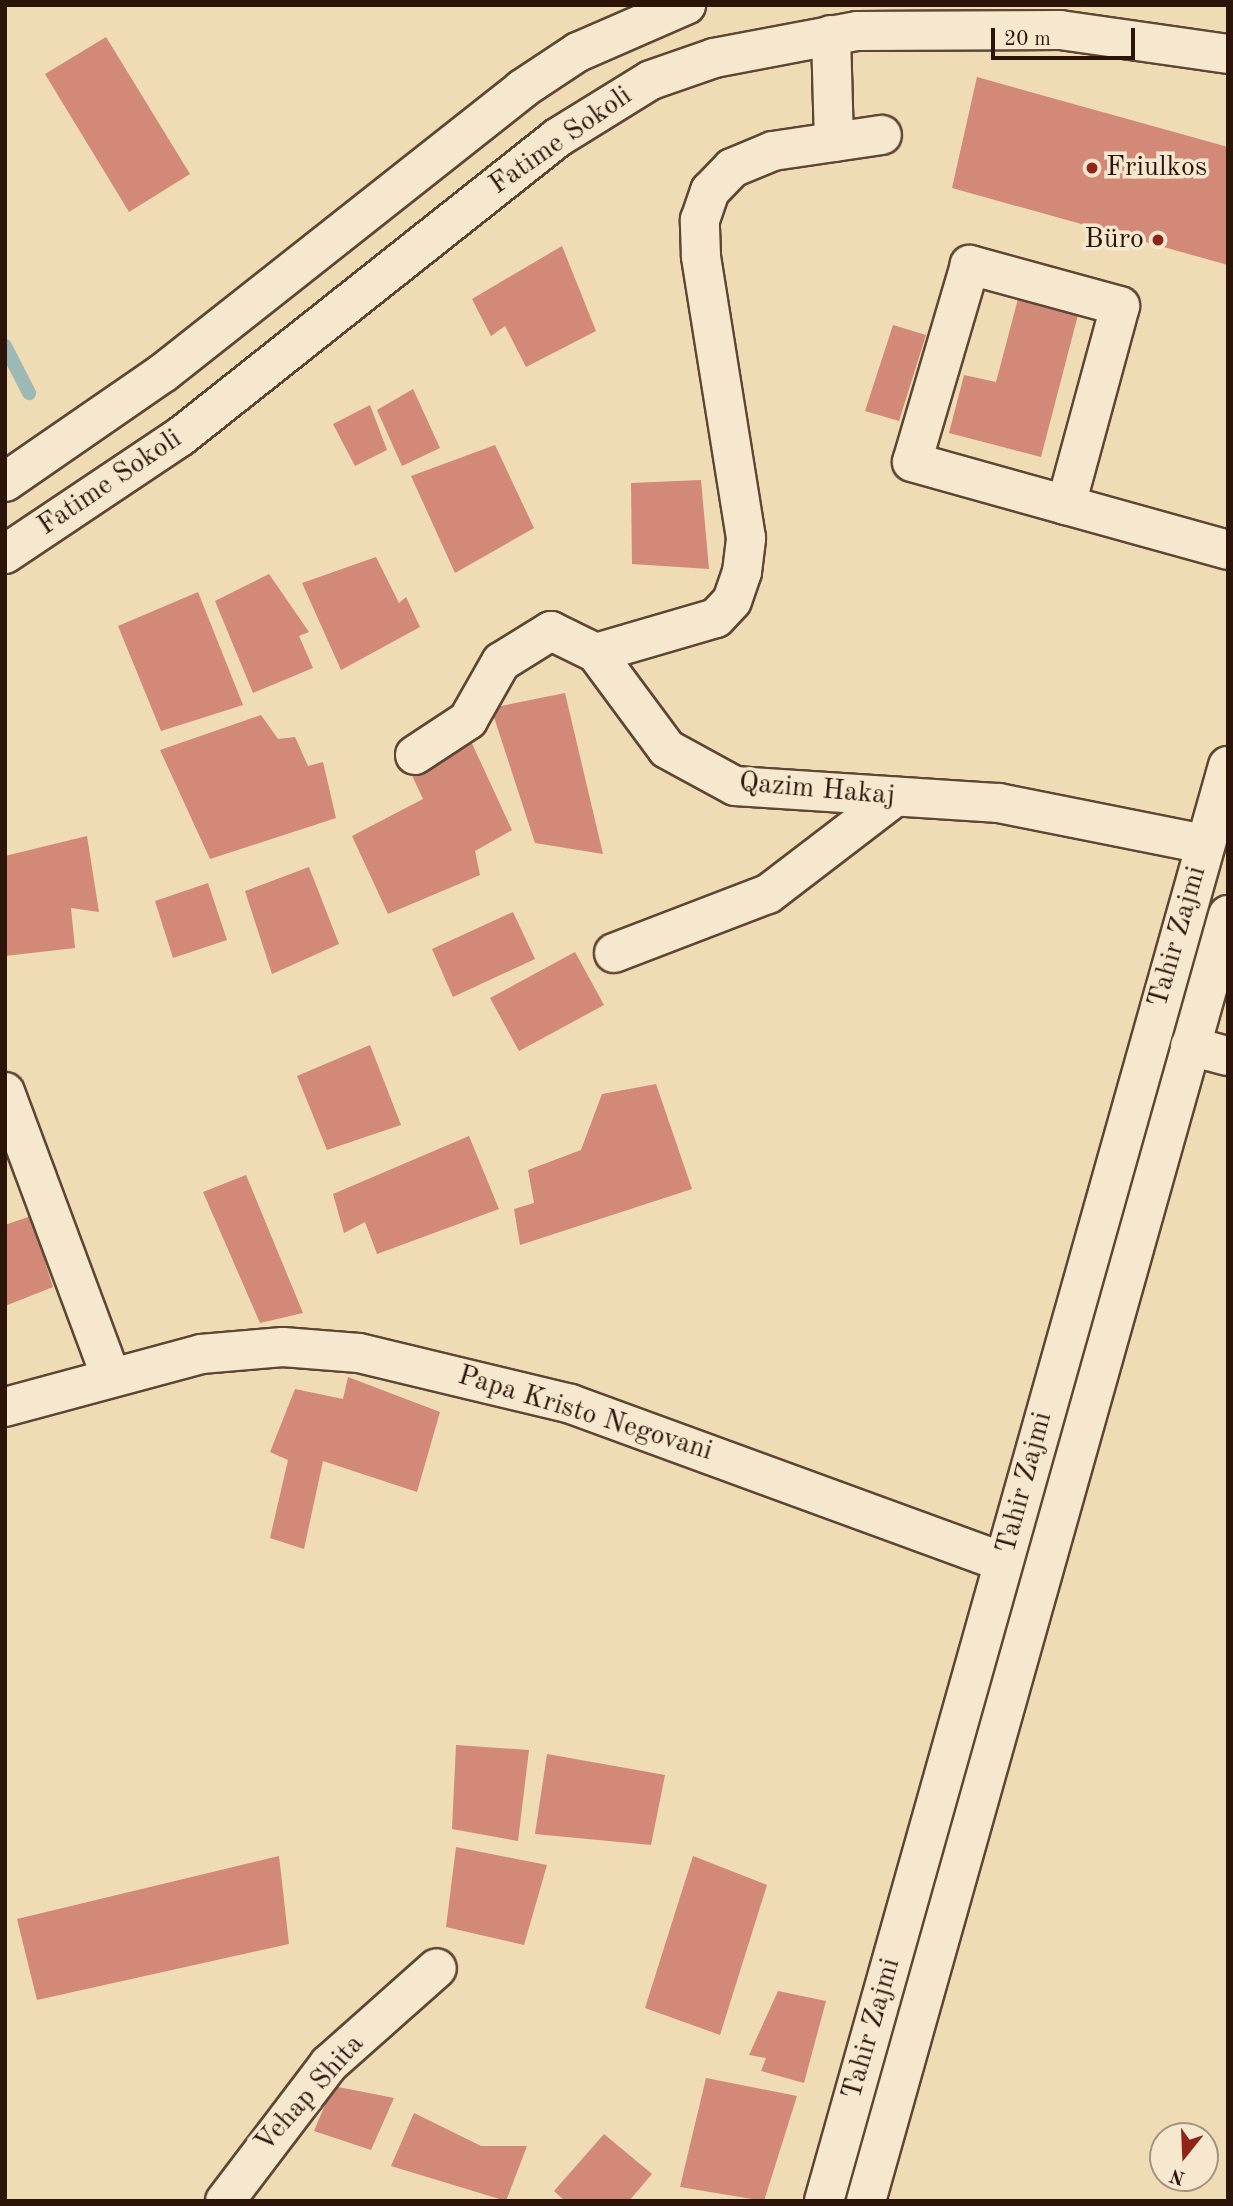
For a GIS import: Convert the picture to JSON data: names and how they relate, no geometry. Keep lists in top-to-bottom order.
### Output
{
  "streets": {
    "street": [
      "Fatime Sokoli",
      "Qazim Hakaj",
      "Tahir Zajmi",
      "Papa Kristo Negovani",
      "Vehap Shita"
    ]
  },
  "crossings": [
    ["Qazim Hakaj", "Tahir Zajmi"],
    ["Tahir Zajmi", "Papa Kristo Negovani"]
  ],
  "places": ["Friulkos", "Büro"],
  "scale_bar": "20 m",
  "north": "bottom"
}
